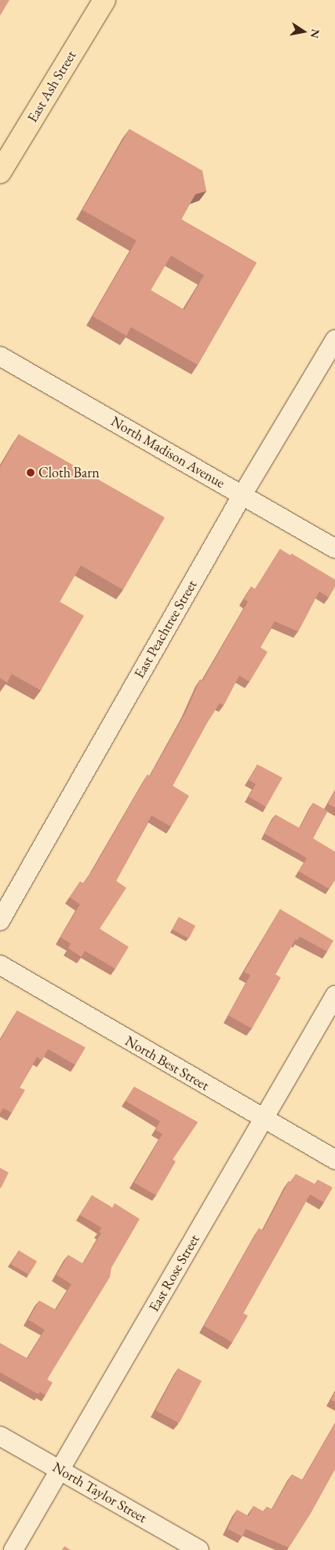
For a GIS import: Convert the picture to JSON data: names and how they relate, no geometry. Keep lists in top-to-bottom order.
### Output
{
  "streets": {
    "main road": ["East Ash Street"],
    "street": [
      "North Madison Avenue",
      "East Peachtree Street",
      "North Best Street",
      "East Rose Street",
      "North Taylor Street"
    ]
  },
  "crossings": [
    ["North Madison Avenue", "East Peachtree Street"],
    ["North Best Street", "East Rose Street"],
    ["East Rose Street", "North Taylor Street"]
  ],
  "places": ["Cloth Barn"],
  "north": "right"
}
